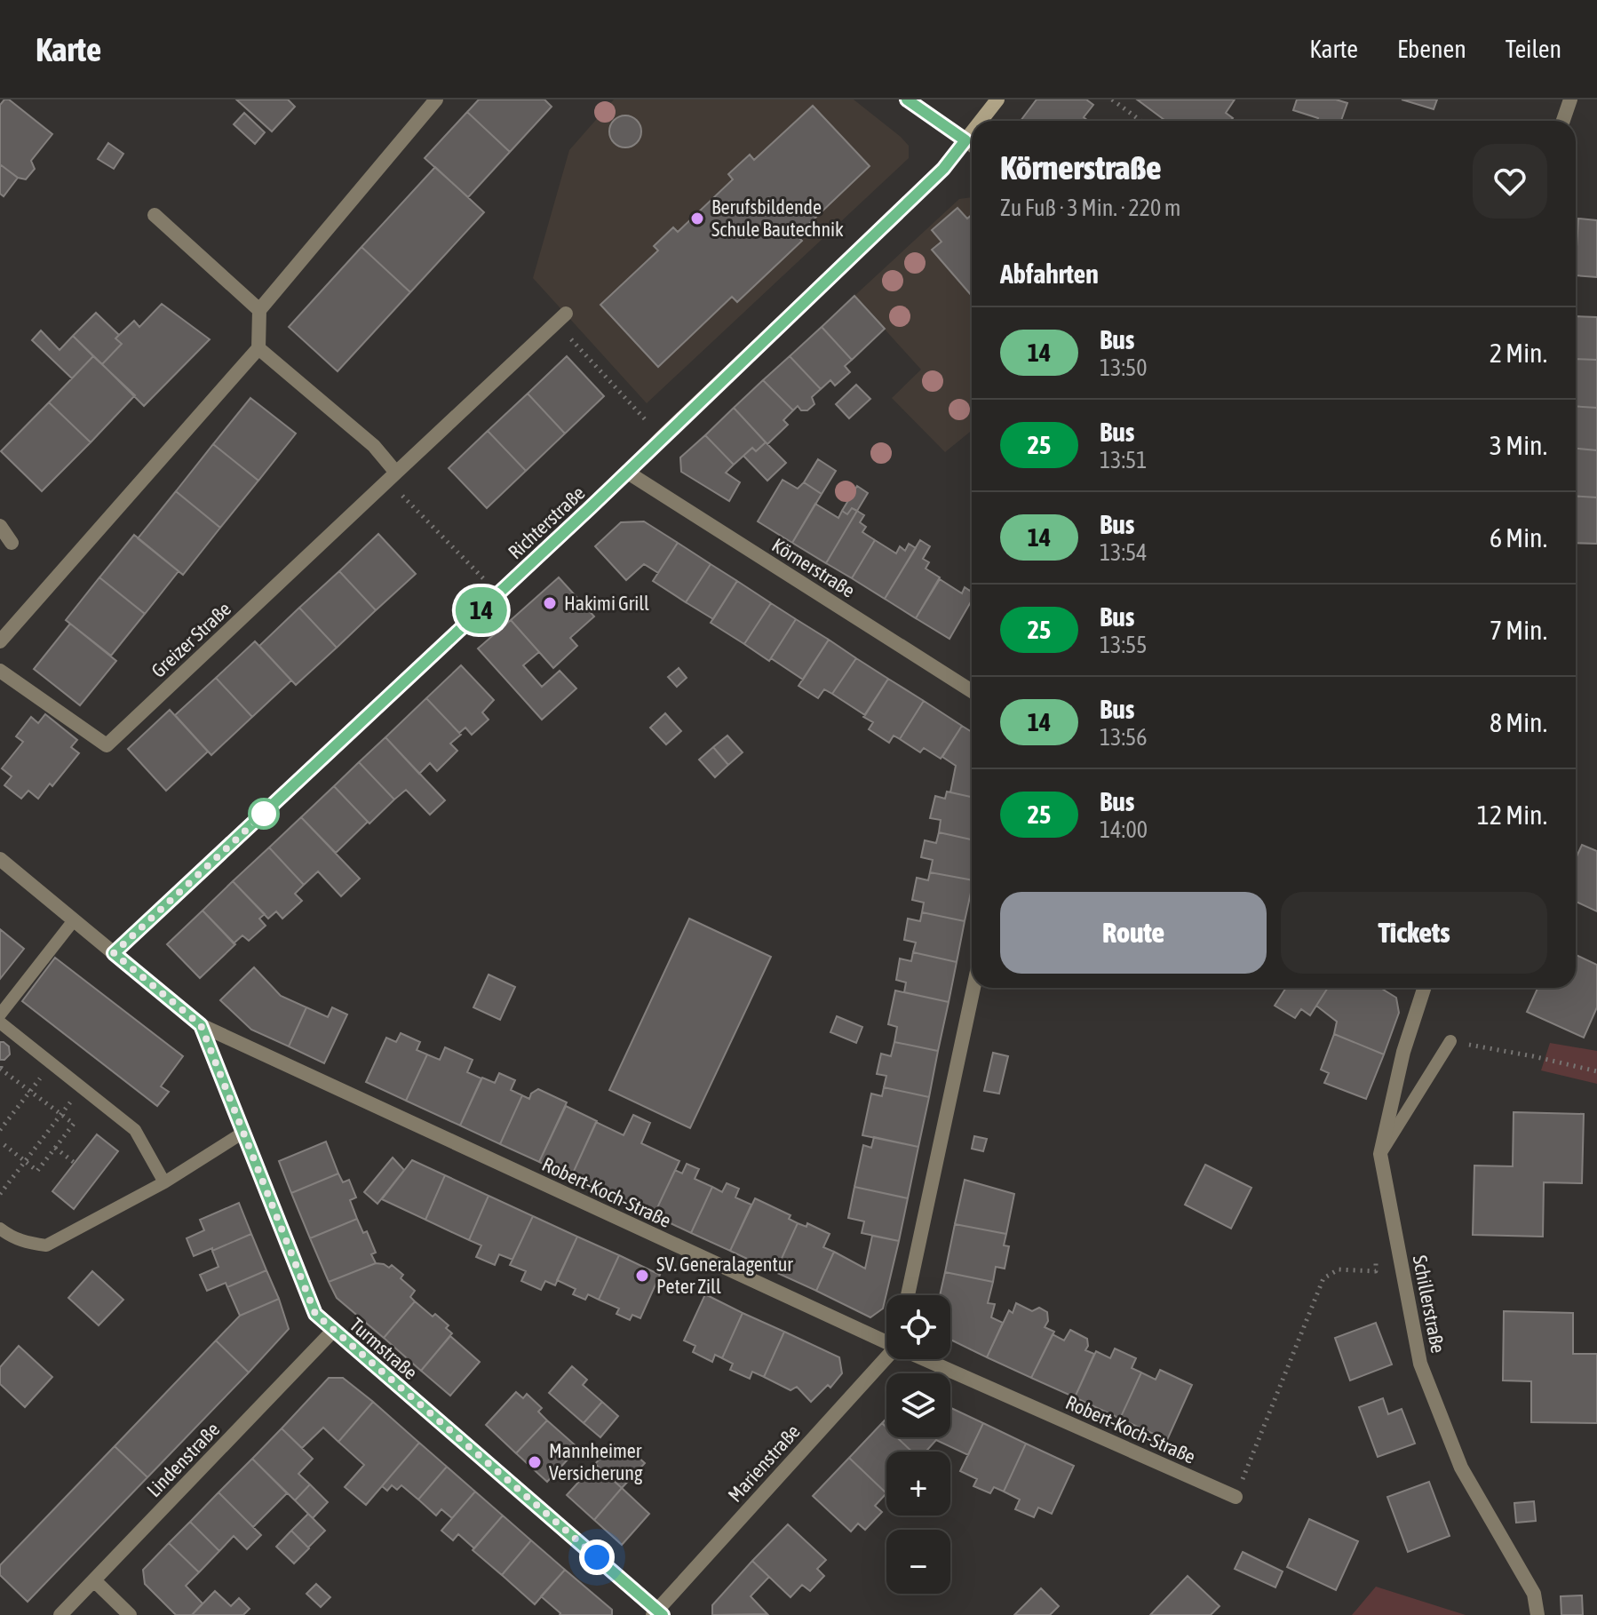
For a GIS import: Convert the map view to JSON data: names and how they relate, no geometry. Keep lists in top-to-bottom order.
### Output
{
  "streets": {
    "street": [
      "Richterstraße",
      "Körnerstraße",
      "Greizer Straße",
      "Robert-Koch-Straße",
      "Schillerstraße",
      "Turmstraße",
      "Lindenstraße",
      "Marienstraße"
    ]
  },
  "crossings": [
    ["Richterstraße", "Körnerstraße"],
    ["Richterstraße", "Robert-Koch-Straße"],
    ["Robert-Koch-Straße", "Turmstraße"],
    ["Turmstraße", "Lindenstraße"],
    ["Turmstraße", "Marienstraße"]
  ],
  "places": [
    "Berufsbildende Schule Bautechnik",
    "Hakimi Grill",
    "SV. Generalagentur Peter Zill",
    "Mannheimer Versicherung"
  ],
  "lines": ["bus line 14"],
  "page": {
    "header": "Karte",
    "nav": ["Karte", "Ebenen", "Teilen"],
    "on_map": "14",
    "heading": [
      ["Körnerstraße", "Zu Fuß · 3 Min. · 220 m"],
      "Abfahrten"
    ],
    "list": [
      {
        "mark": "14",
        "name": "Bus",
        "note": "13:50",
        "value": "2 Min."
      },
      {
        "mark": "25",
        "name": "Bus",
        "note": "13:51",
        "value": "3 Min."
      },
      {
        "mark": "14",
        "name": "Bus",
        "note": "13:54",
        "value": "6 Min."
      },
      {
        "mark": "25",
        "name": "Bus",
        "note": "13:55",
        "value": "7 Min."
      },
      {
        "mark": "14",
        "name": "Bus",
        "note": "13:56",
        "value": "8 Min."
      },
      {
        "mark": "25",
        "name": "Bus",
        "note": "14:00",
        "value": "12 Min."
      }
    ],
    "buttons": ["Route", "Tickets"],
    "map_buttons": ["+", "−"]
  }
}
